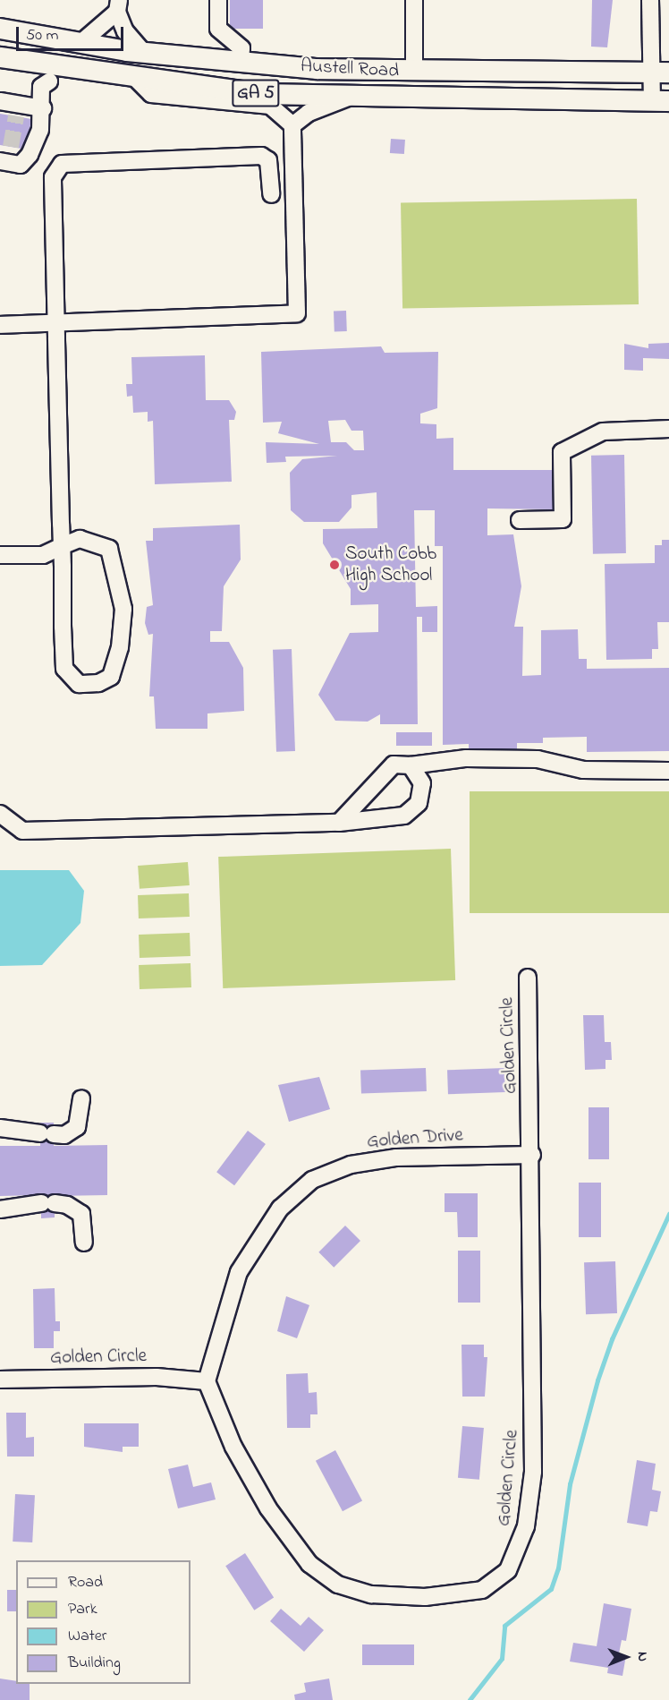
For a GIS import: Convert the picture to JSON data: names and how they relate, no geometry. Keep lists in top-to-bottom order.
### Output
{
  "streets": {
    "main road": ["Austell Road", "GA 5"],
    "street": ["Golden Circle", "Golden Drive"]
  },
  "crossings": [
    ["Golden Circle", "Golden Drive"]
  ],
  "places": ["South Cobb High School"],
  "legend": [
    "Road",
    "Park",
    "Water",
    "Building"
  ],
  "scale_bar": "50 m",
  "north": "right"
}
